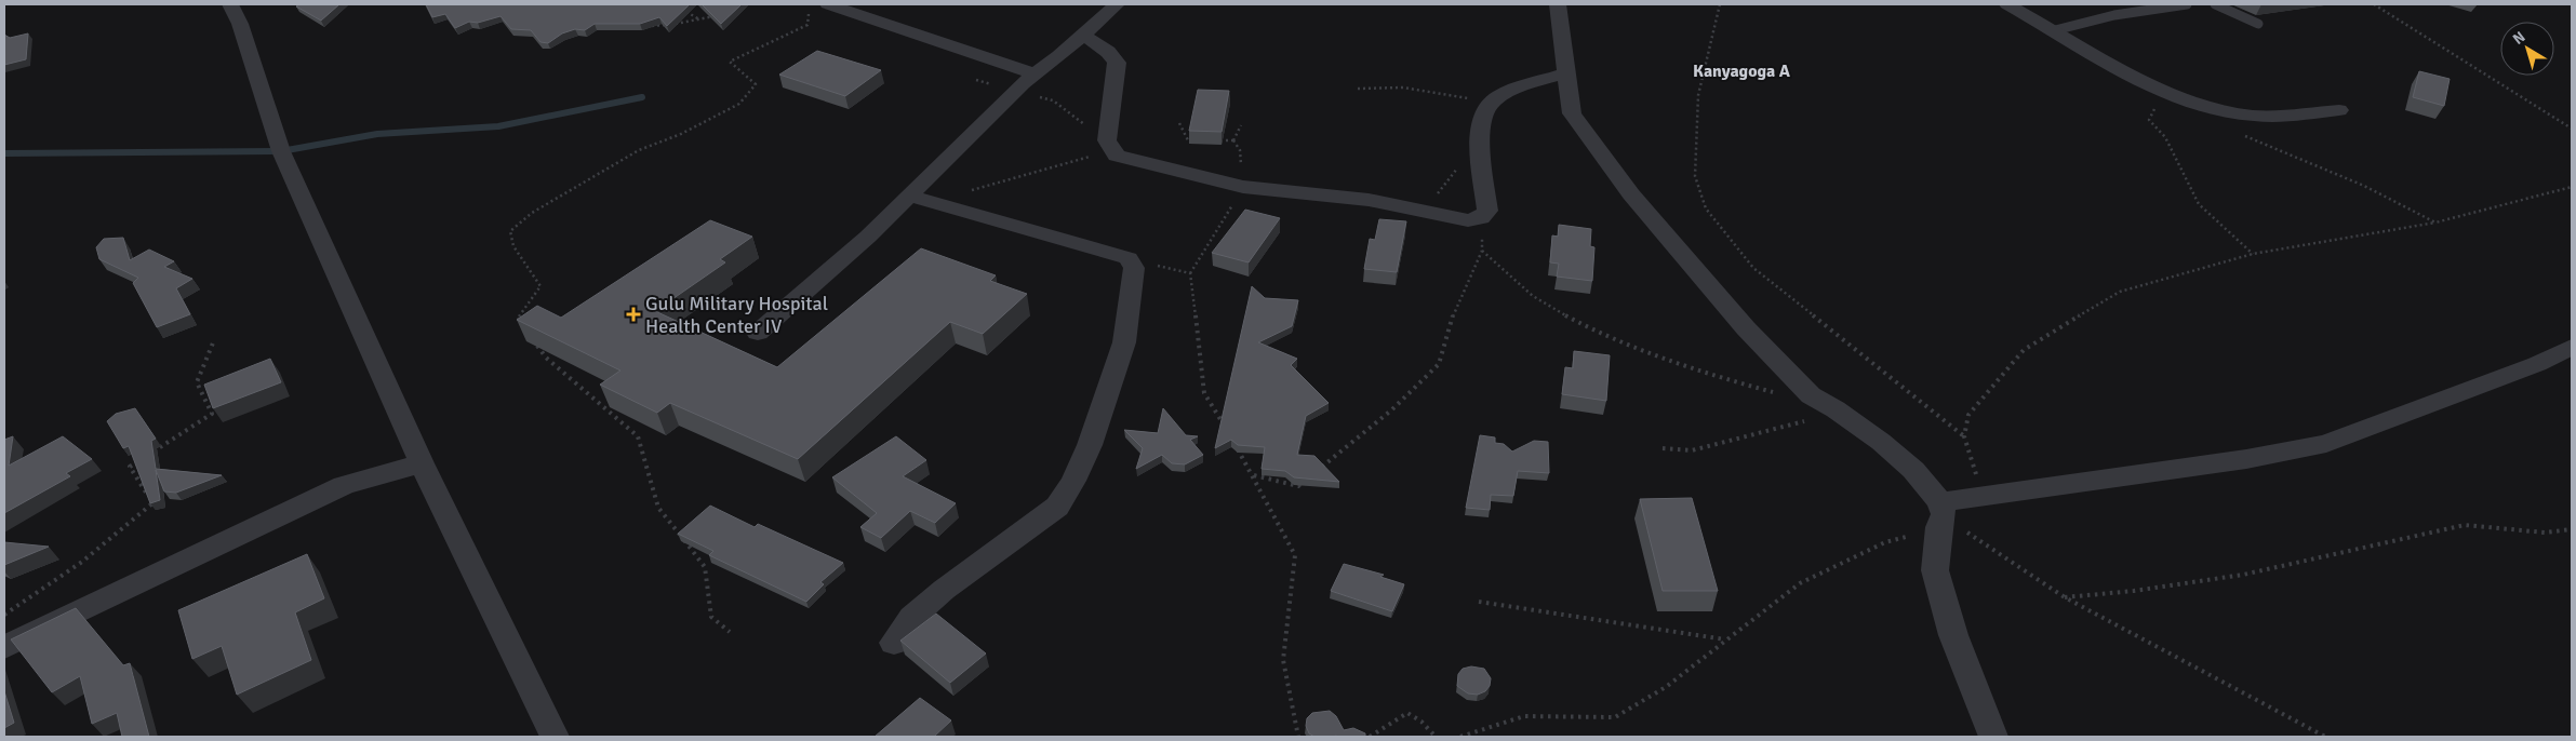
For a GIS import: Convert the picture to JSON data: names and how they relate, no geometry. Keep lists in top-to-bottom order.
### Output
{
  "districts": ["Kanyagoga A"],
  "places": {
    "health": ["Gulu Military Hospital Health Center IV"]
  },
  "north": "top left"
}
